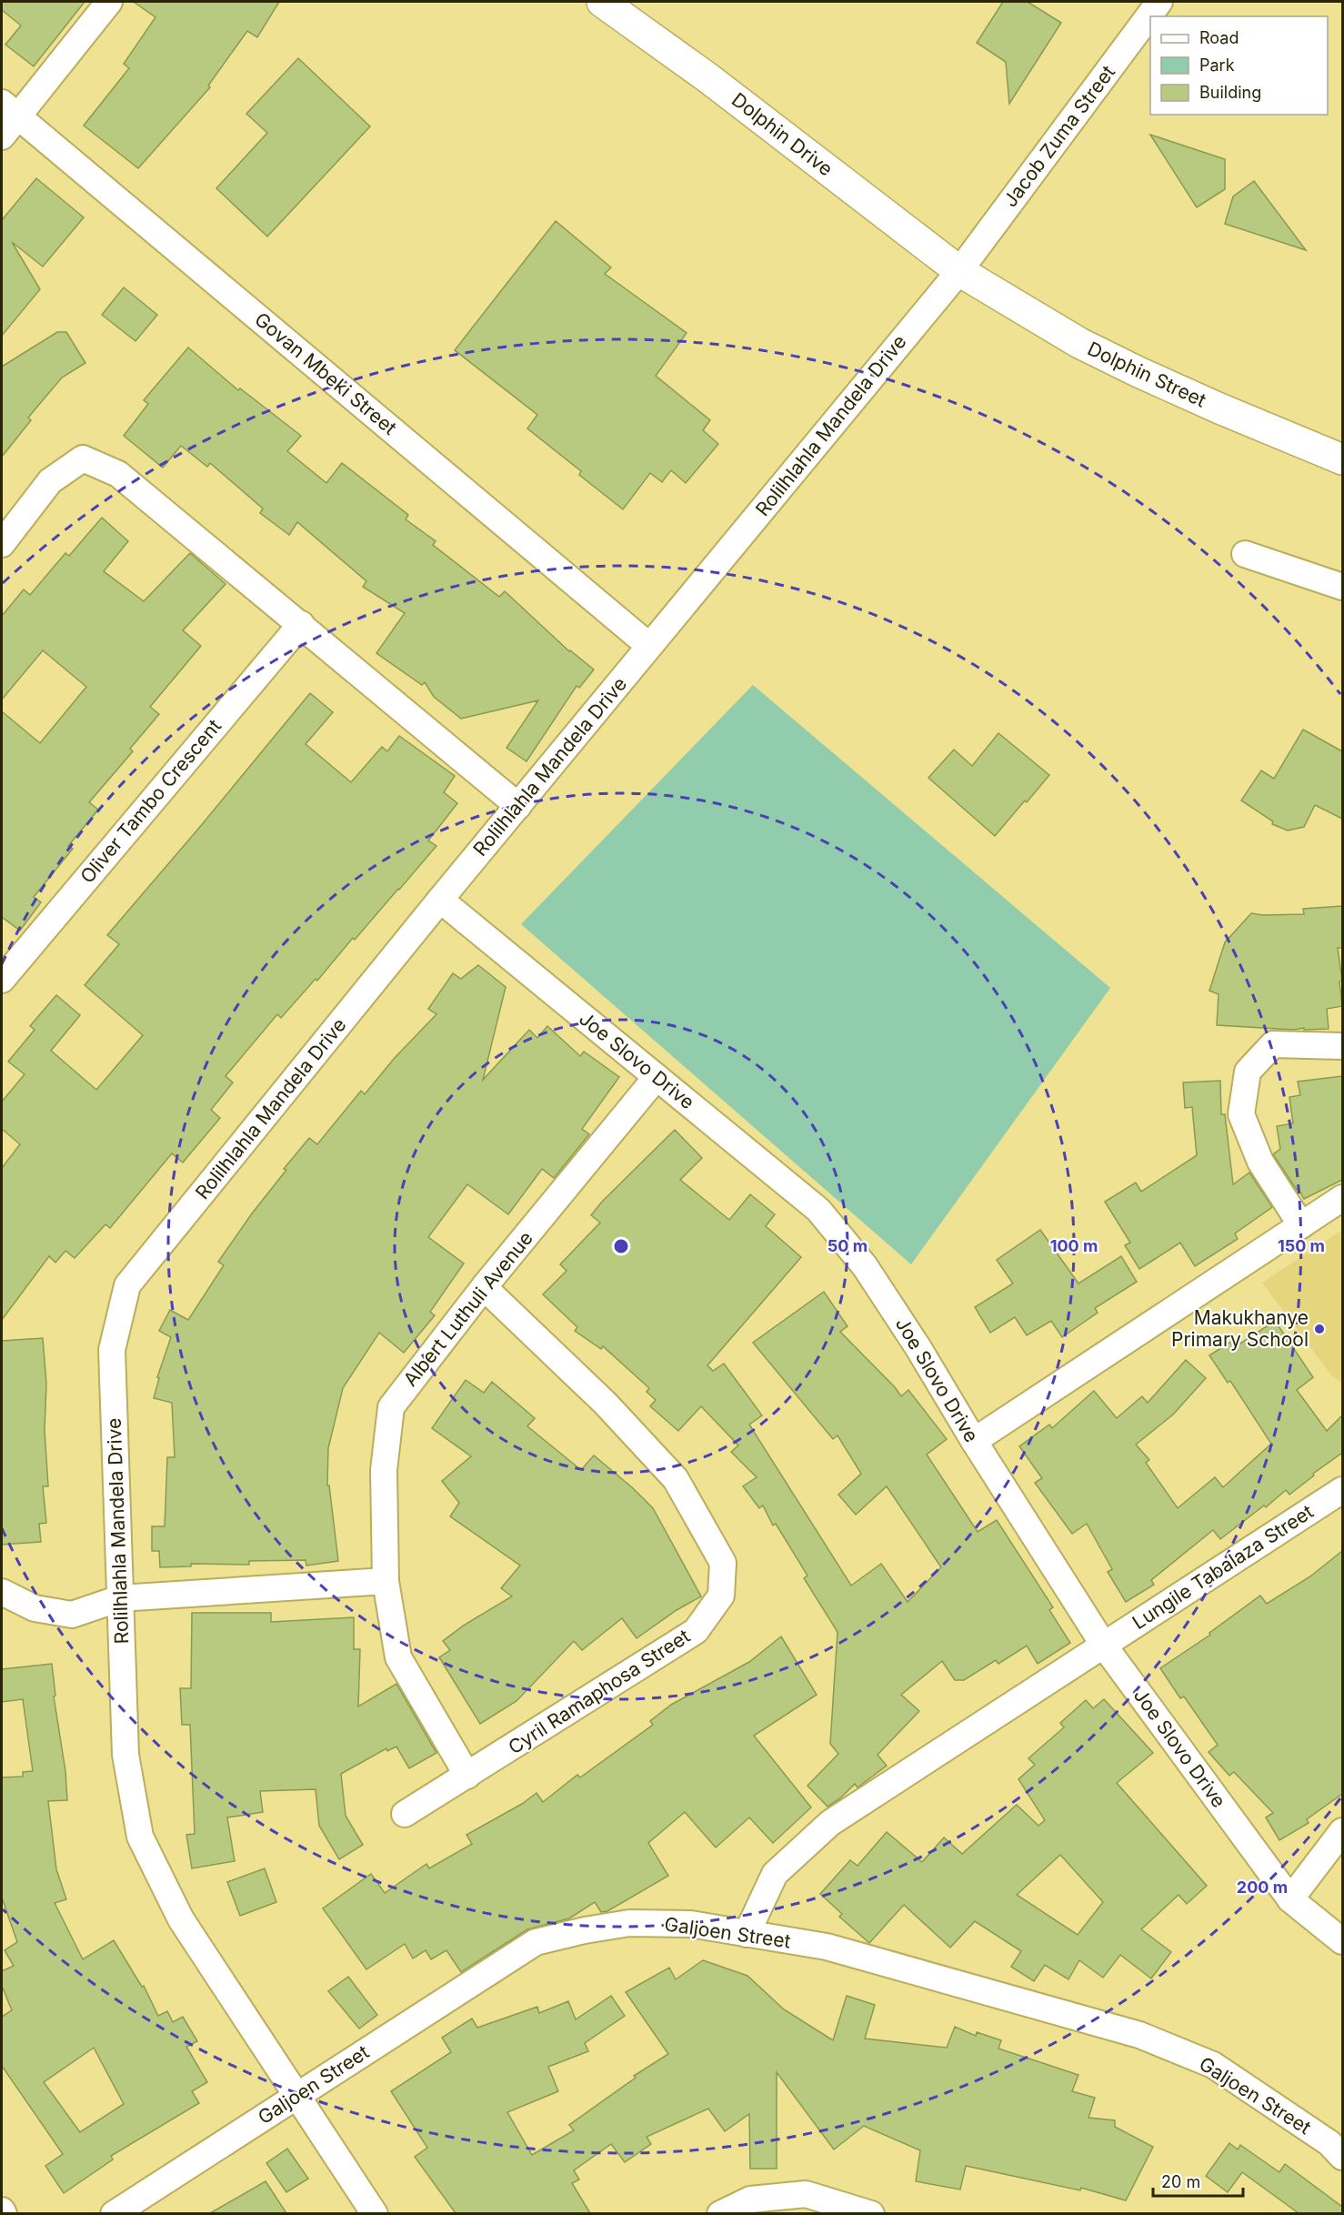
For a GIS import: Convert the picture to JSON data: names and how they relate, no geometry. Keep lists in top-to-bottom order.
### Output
{
  "streets": {
    "street": [
      "Dolphin Drive",
      "Jacob Zuma Street",
      "Govan Mbeki Street",
      "Dolphin Street",
      "Rolilhlahla Mandela Drive",
      "Oliver Tambo Crescent",
      "Joe Slovo Drive",
      "Albert Luthuli Avenue",
      "Lungile Tabalaza Street",
      "Cyril Ramaphosa Street",
      "Galjoen Street"
    ]
  },
  "crossings": [
    ["Dolphin Drive", "Jacob Zuma Street"],
    ["Dolphin Drive", "Dolphin Street"],
    ["Dolphin Drive", "Rolilhlahla Mandela Drive"],
    ["Jacob Zuma Street", "Dolphin Street"],
    ["Jacob Zuma Street", "Rolilhlahla Mandela Drive"],
    ["Govan Mbeki Street", "Rolilhlahla Mandela Drive"],
    ["Dolphin Street", "Rolilhlahla Mandela Drive"],
    ["Rolilhlahla Mandela Drive", "Joe Slovo Drive"],
    ["Rolilhlahla Mandela Drive", "Galjoen Street"],
    ["Joe Slovo Drive", "Albert Luthuli Avenue"],
    ["Joe Slovo Drive", "Lungile Tabalaza Street"],
    ["Albert Luthuli Avenue", "Cyril Ramaphosa Street"],
    ["Lungile Tabalaza Street", "Galjoen Street"]
  ],
  "places": ["Makukhanye Primary School"],
  "legend": ["Road", "Park", "Building"],
  "scale_bar": "20 m",
  "rings": [
    "50 m",
    "100 m",
    "150 m",
    "200 m"
  ]
}
